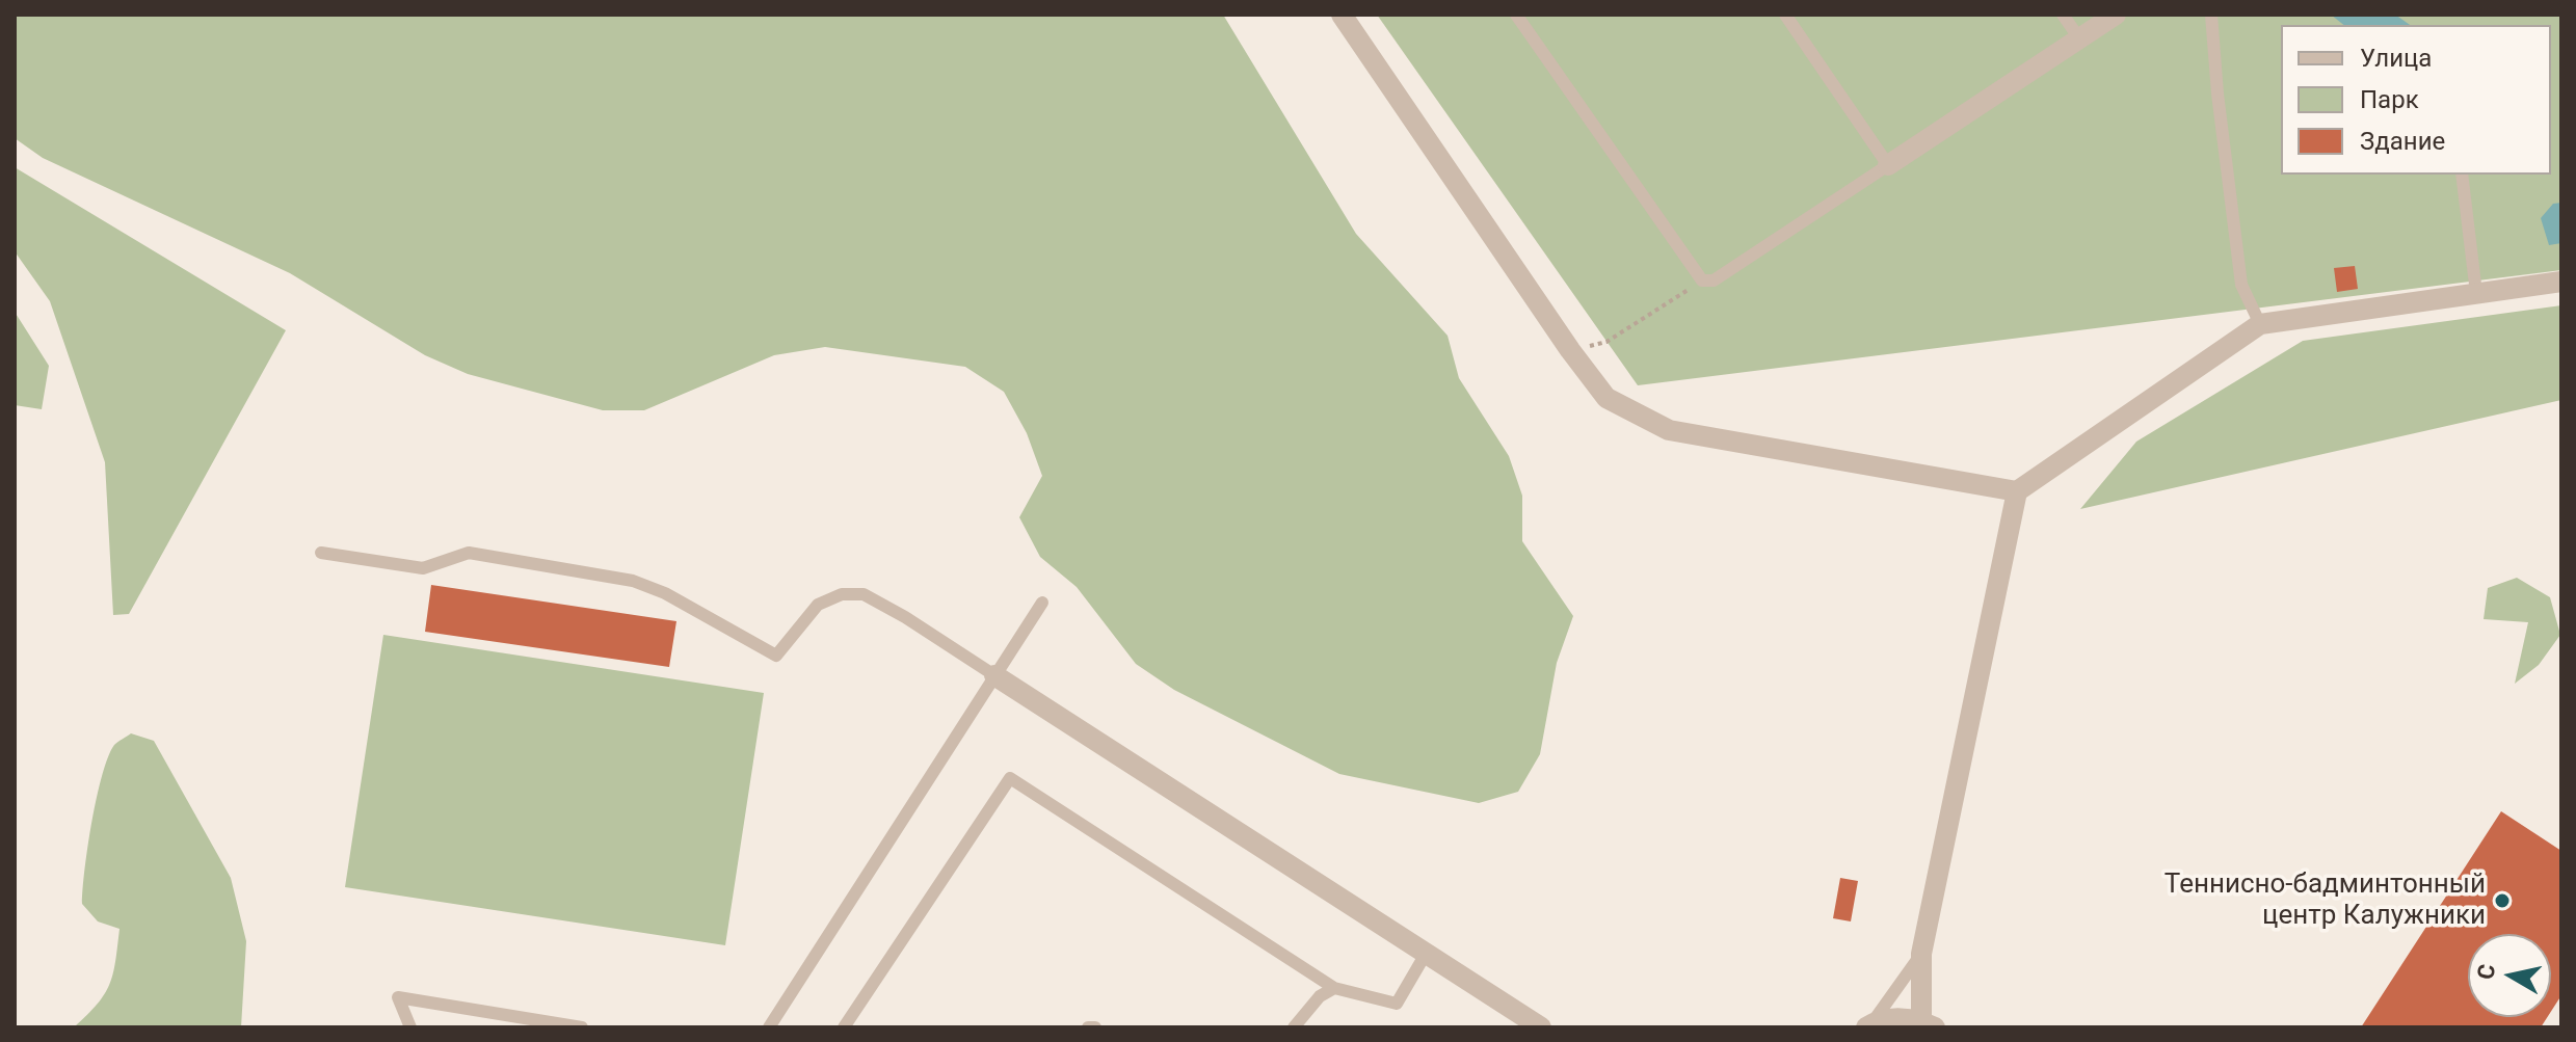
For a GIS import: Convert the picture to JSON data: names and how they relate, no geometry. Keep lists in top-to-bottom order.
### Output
{
  "places": ["Теннисно-бадминтонный центр Калужники"],
  "legend": ["Улица", "Парк", "Здание"],
  "north": "left"
}
